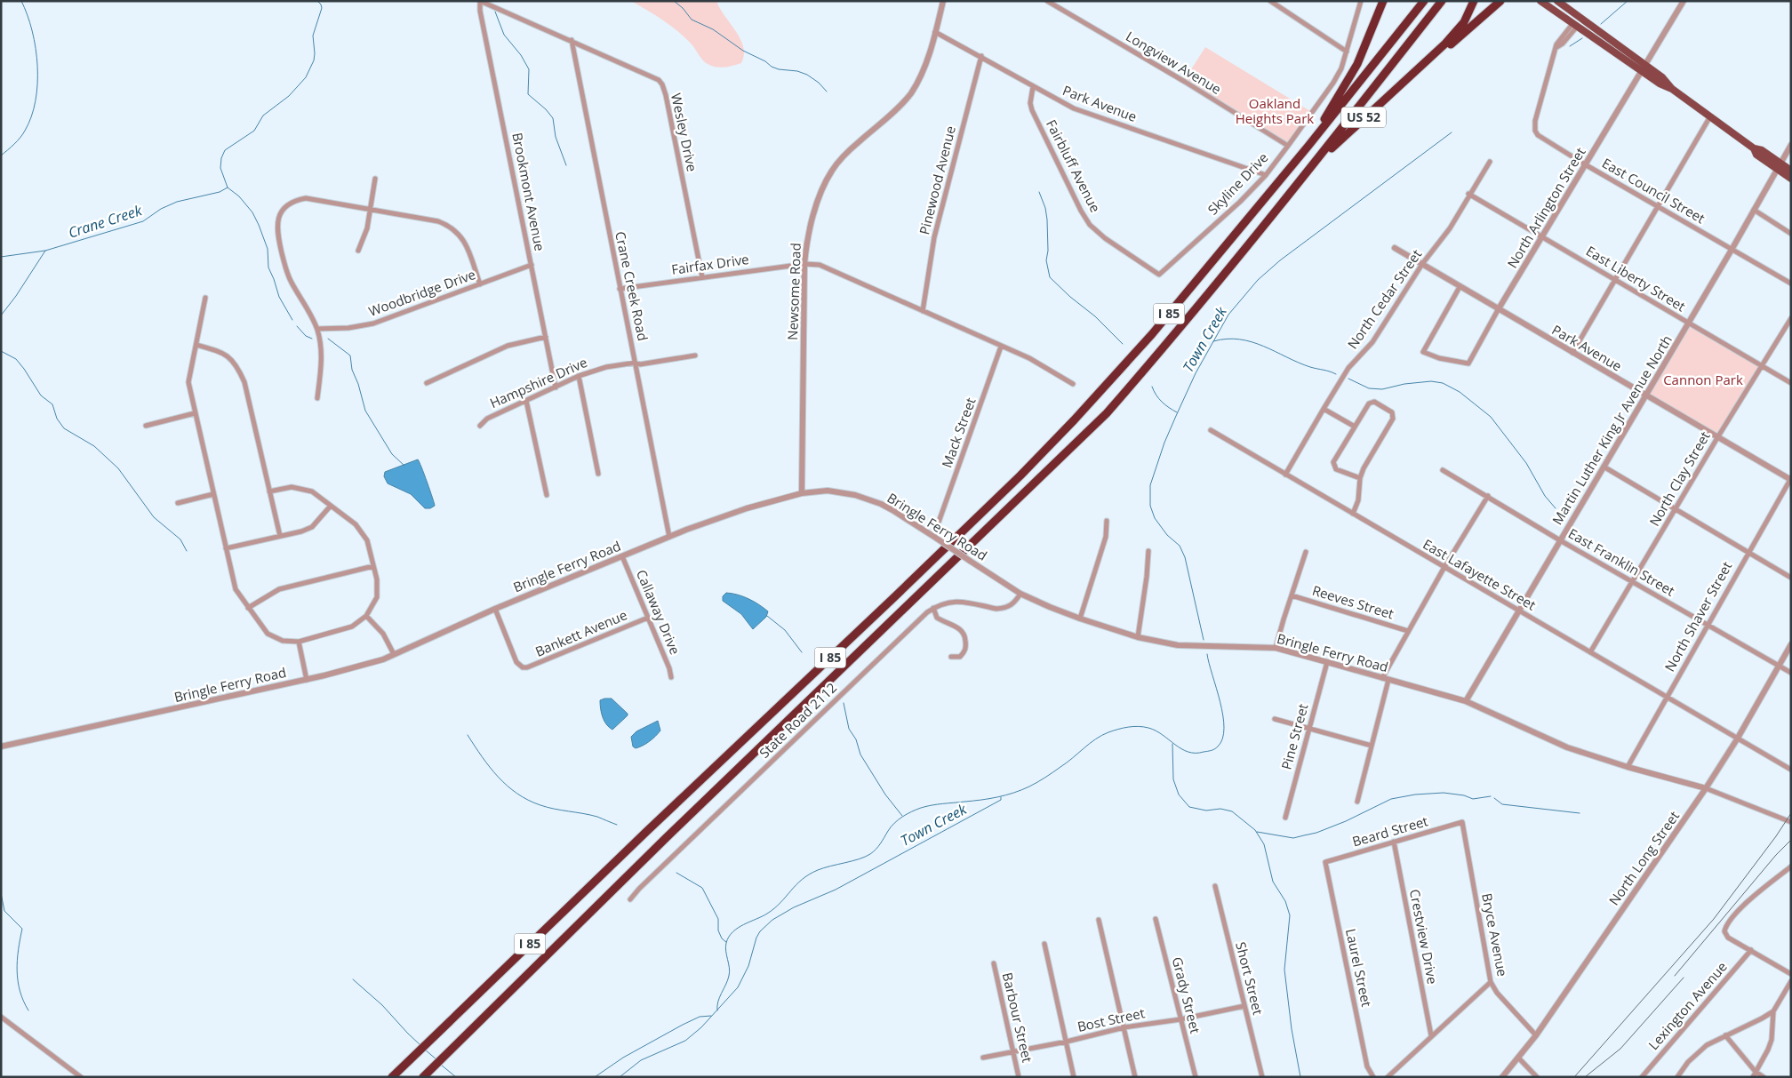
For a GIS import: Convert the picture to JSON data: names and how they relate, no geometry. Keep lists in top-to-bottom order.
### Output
{
  "streets": {
    "highway": ["US 52", "I 85"],
    "street": [
      "Longview Avenue",
      "Park Avenue",
      "Wesley Drive",
      "Fairbluff Avenue",
      "Pinewood Avenue",
      "Skyline Drive",
      "East Council Street",
      "Brookmont Avenue",
      "North Arlington Street",
      "Fairfax Drive",
      "East Liberty Street",
      "Crane Creek Road",
      "Newsome Road",
      "Woodbridge Drive",
      "North Cedar Street",
      "Hampshire Drive",
      "Martin Luther King Jr Avenue North",
      "Mack Street",
      "North Clay Street",
      "Bringle Ferry Road",
      "East Franklin Street",
      "East Lafayette Street",
      "Reeves Street",
      "Callaway Drive",
      "North Shaver Street",
      "Bankett Avenue",
      "State Road 2112",
      "Pine Street",
      "Beard Street",
      "North Long Street",
      "Bryce Avenue",
      "Crestview Drive",
      "Laurel Street",
      "Short Street",
      "Grady Street",
      "Lexington Avenue",
      "Barbour Street",
      "Bost Street"
    ]
  },
  "crossings": [
    ["Longview Avenue", "Skyline Drive"],
    ["Park Avenue", "Fairbluff Avenue"],
    ["Park Avenue", "Pinewood Avenue"],
    ["Park Avenue", "Skyline Drive"],
    ["Park Avenue", "North Arlington Street"],
    ["Park Avenue", "Newsome Road"],
    ["Park Avenue", "North Cedar Street"],
    ["Park Avenue", "Martin Luther King Jr Avenue North"],
    ["Park Avenue", "North Clay Street"],
    ["Park Avenue", "North Shaver Street"],
    ["US 52", "I 85"],
    ["Wesley Drive", "Brookmont Avenue"],
    ["Wesley Drive", "Fairfax Drive"],
    ["Wesley Drive", "Crane Creek Road"],
    ["Fairbluff Avenue", "Skyline Drive"],
    ["East Council Street", "North Arlington Street"],
    ["East Council Street", "Martin Luther King Jr Avenue North"],
    ["Brookmont Avenue", "Woodbridge Drive"],
    ["Brookmont Avenue", "Hampshire Drive"],
    ["North Arlington Street", "East Liberty Street"],
    ["Fairfax Drive", "Crane Creek Road"],
    ["Fairfax Drive", "Newsome Road"],
    ["East Liberty Street", "North Cedar Street"],
    ["East Liberty Street", "Martin Luther King Jr Avenue North"],
    ["East Liberty Street", "North Clay Street"],
    ["Crane Creek Road", "Hampshire Drive"],
    ["Crane Creek Road", "Bringle Ferry Road"],
    ["Newsome Road", "Bringle Ferry Road"],
    ["North Cedar Street", "East Lafayette Street"],
    ["Martin Luther King Jr Avenue North", "Bringle Ferry Road"],
    ["Martin Luther King Jr Avenue North", "East Franklin Street"],
    ["Martin Luther King Jr Avenue North", "East Lafayette Street"],
    ["North Clay Street", "East Franklin Street"],
    ["North Clay Street", "East Lafayette Street"],
    ["Bringle Ferry Road", "Callaway Drive"],
    ["Bringle Ferry Road", "North Shaver Street"],
    ["Bringle Ferry Road", "Bankett Avenue"],
    ["Bringle Ferry Road", "State Road 2112"],
    ["Bringle Ferry Road", "Pine Street"],
    ["Bringle Ferry Road", "North Long Street"],
    ["East Franklin Street", "North Shaver Street"],
    ["East Franklin Street", "North Long Street"],
    ["East Lafayette Street", "North Shaver Street"],
    ["East Lafayette Street", "North Long Street"],
    ["Callaway Drive", "Bankett Avenue"],
    ["Beard Street", "Bryce Avenue"],
    ["Beard Street", "Crestview Drive"],
    ["Beard Street", "Laurel Street"],
    ["North Long Street", "Bryce Avenue"],
    ["Short Street", "Bost Street"],
    ["Grady Street", "Bost Street"],
    ["Barbour Street", "Bost Street"]
  ],
  "water": ["Crane Creek", "Town Creek"],
  "parks": ["Oakland Heights Park", "Cannon Park"]
}
